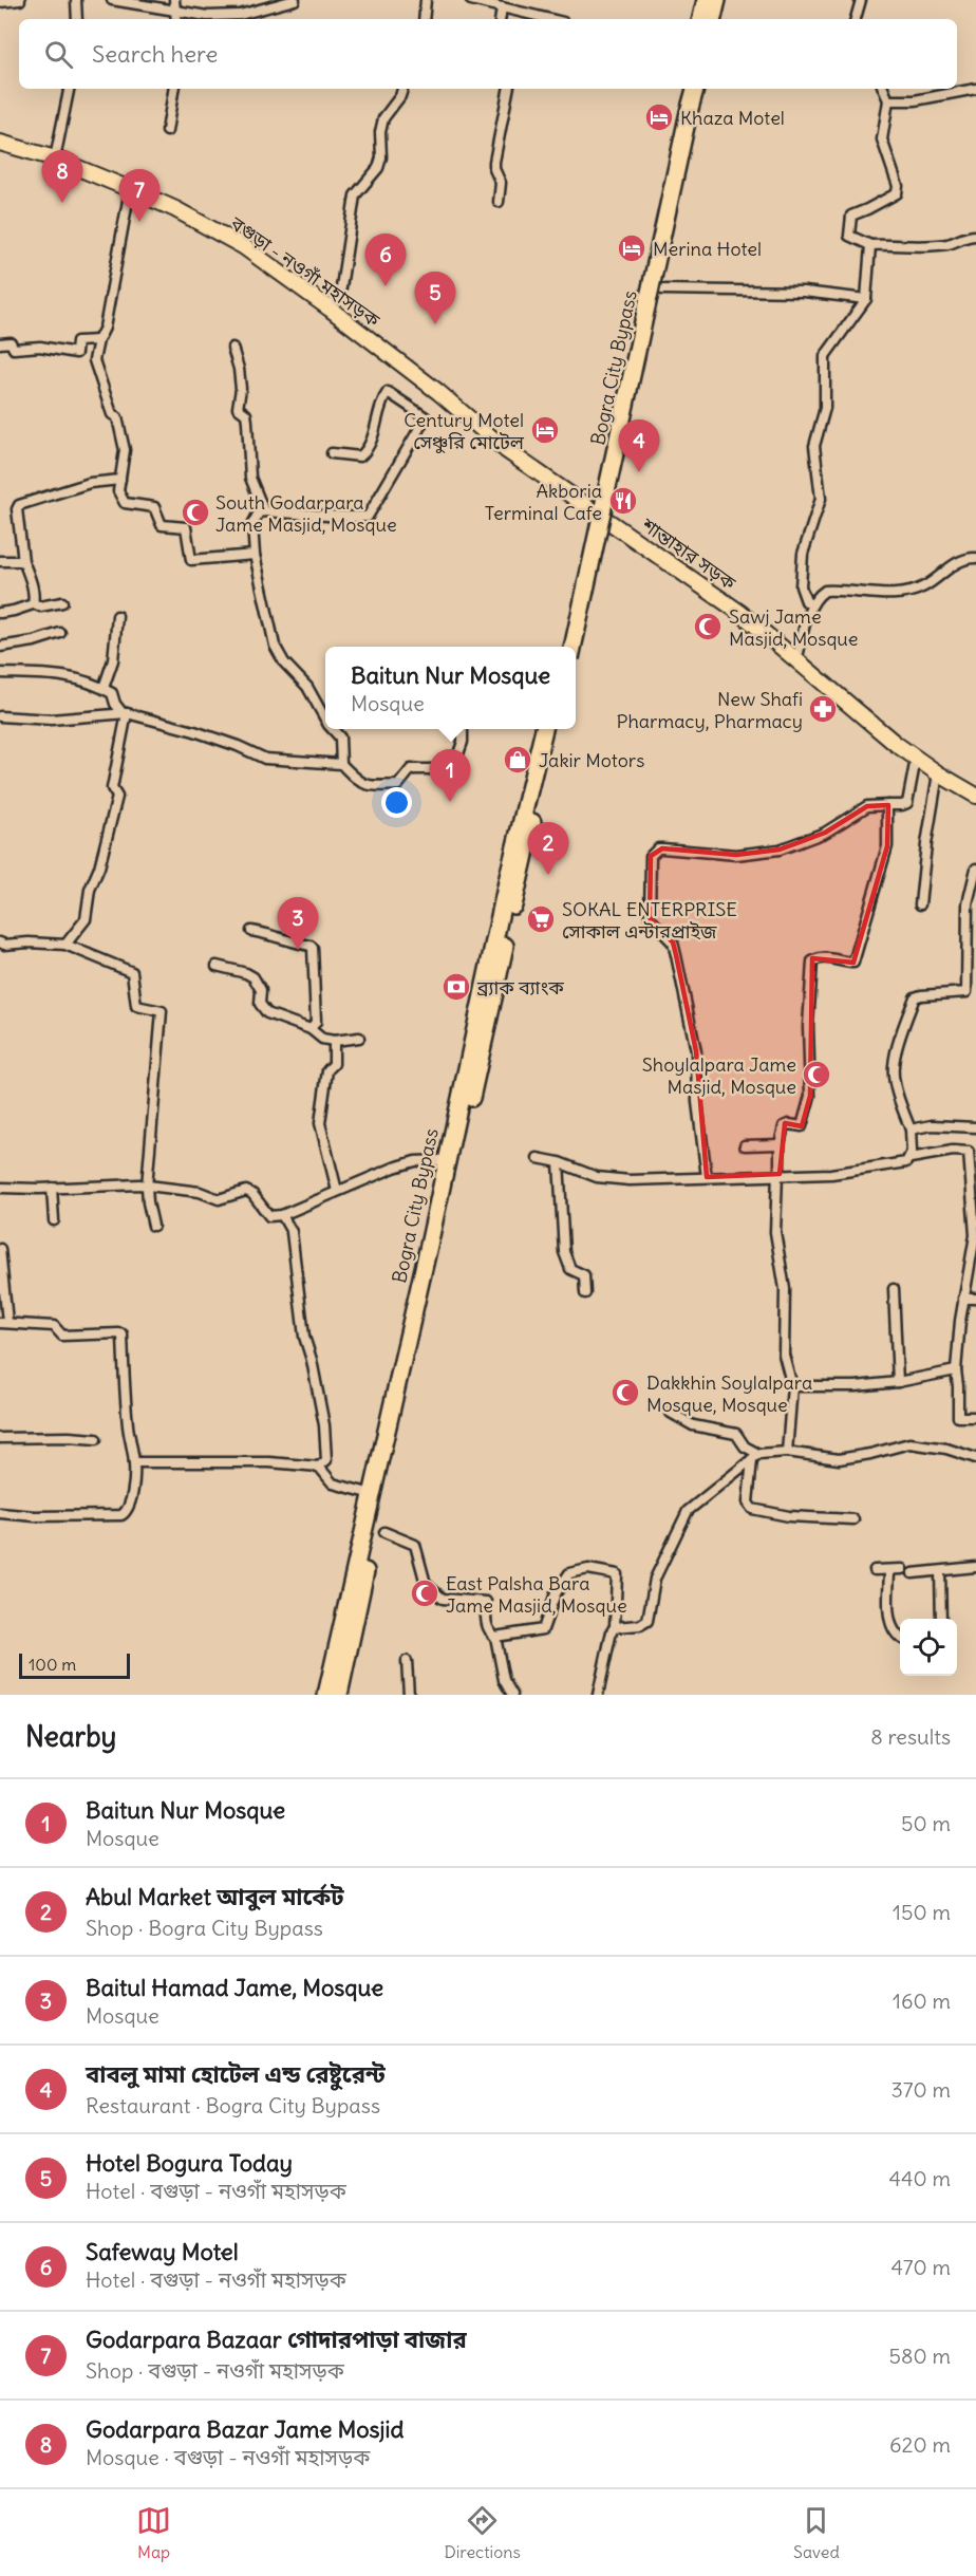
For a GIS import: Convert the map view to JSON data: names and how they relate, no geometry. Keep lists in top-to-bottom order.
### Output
{
  "streets": {
    "highway": ["Bogra City Bypass"],
    "main road": ["বগুড়া - নওগাঁ মহাসড়ক", "শান্তাহার সড়ক"]
  },
  "crossings": [
    ["বগুড়া - নওগাঁ মহাসড়ক", "শান্তাহার সড়ক"]
  ],
  "places": {
    "hotel": ["Khaza Motel", "Merina Hotel", "Century Motel সেঞ্চুরি মোটেল"],
    "restaurant": ["Akboria Terminal Cafe"],
    "mosque": [
      "South Godarpara Jame Masjid, Mosque",
      "Sawj Jame Masjid, Mosque",
      "Shoylalpara Jame Masjid, Mosque",
      "Dakkhin Soylalpara Mosque, Mosque",
      "East Palsha Bara Jame Masjid, Mosque"
    ],
    "pharmacy": ["New Shafi Pharmacy, Pharmacy"],
    "shop": ["Jakir Motors"],
    "supermarket": ["SOKAL ENTERPRISE সোকাল এন্টারপ্রাইজ"],
    "bank": ["ব্র্যাক ব্যাংক"]
  },
  "scale_bar": "100 m",
  "page": {
    "search": "Search here",
    "pins": [
      "8",
      "7",
      "6",
      "5",
      "4",
      "1",
      "2",
      "3"
    ],
    "popup": ["Baitun Nur Mosque", "Mosque"],
    "scale": "100 m",
    "heading": ["Nearby", "8 results"],
    "list": [
      {
        "mark": "1",
        "name": "Baitun Nur Mosque",
        "note": "Mosque",
        "value": "50 m"
      },
      {
        "mark": "2",
        "name": "Abul Market আবুল মার্কেট",
        "note": "Shop · Bogra City Bypass",
        "value": "150 m"
      },
      {
        "mark": "3",
        "name": "Baitul Hamad Jame, Mosque",
        "note": "Mosque",
        "value": "160 m"
      },
      {
        "mark": "4",
        "name": "বাবলু মামা হোটেল এন্ড রেষ্টুরেন্ট",
        "note": "Restaurant · Bogra City Bypass",
        "value": "370 m"
      },
      {
        "mark": "5",
        "name": "Hotel Bogura Today",
        "note": "Hotel · বগুড়া - নওগাঁ মহাসড়ক",
        "value": "440 m"
      },
      {
        "mark": "6",
        "name": "Safeway Motel",
        "note": "Hotel · বগুড়া - নওগাঁ মহাসড়ক",
        "value": "470 m"
      },
      {
        "mark": "7",
        "name": "Godarpara Bazaar গোদারপাড়া বাজার",
        "note": "Shop · বগুড়া - নওগাঁ মহাসড়ক",
        "value": "580 m"
      },
      {
        "mark": "8",
        "name": "Godarpara Bazar Jame Mosjid",
        "note": "Mosque · বগুড়া - নওগাঁ মহাসড়ক",
        "value": "620 m"
      }
    ],
    "nav": ["Map", "Directions", "Saved"]
  }
}
